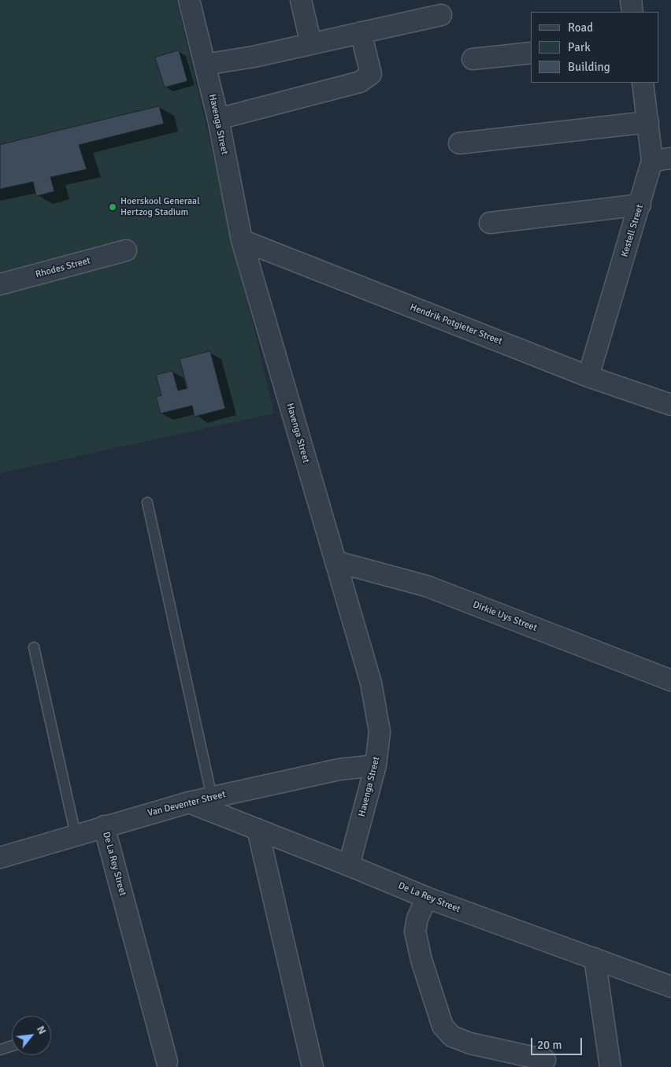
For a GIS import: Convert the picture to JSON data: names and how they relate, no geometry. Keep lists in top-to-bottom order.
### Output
{
  "streets": {
    "street": [
      "Havenga Street",
      "Kestell Street",
      "Rhodes Street",
      "Hendrik Potgieter Street",
      "Dirkie Uys Street",
      "Van Deventer Street",
      "De La Rey Street"
    ]
  },
  "crossings": [
    ["Havenga Street", "Hendrik Potgieter Street"],
    ["Havenga Street", "Dirkie Uys Street"],
    ["Havenga Street", "Van Deventer Street"],
    ["Havenga Street", "De La Rey Street"],
    ["Kestell Street", "Hendrik Potgieter Street"],
    ["Van Deventer Street", "De La Rey Street"]
  ],
  "places": ["Hoerskool Generaal Hertzog Stadium"],
  "legend": ["Road", "Park", "Building"],
  "scale_bar": "20 m",
  "north": "top right"
}
